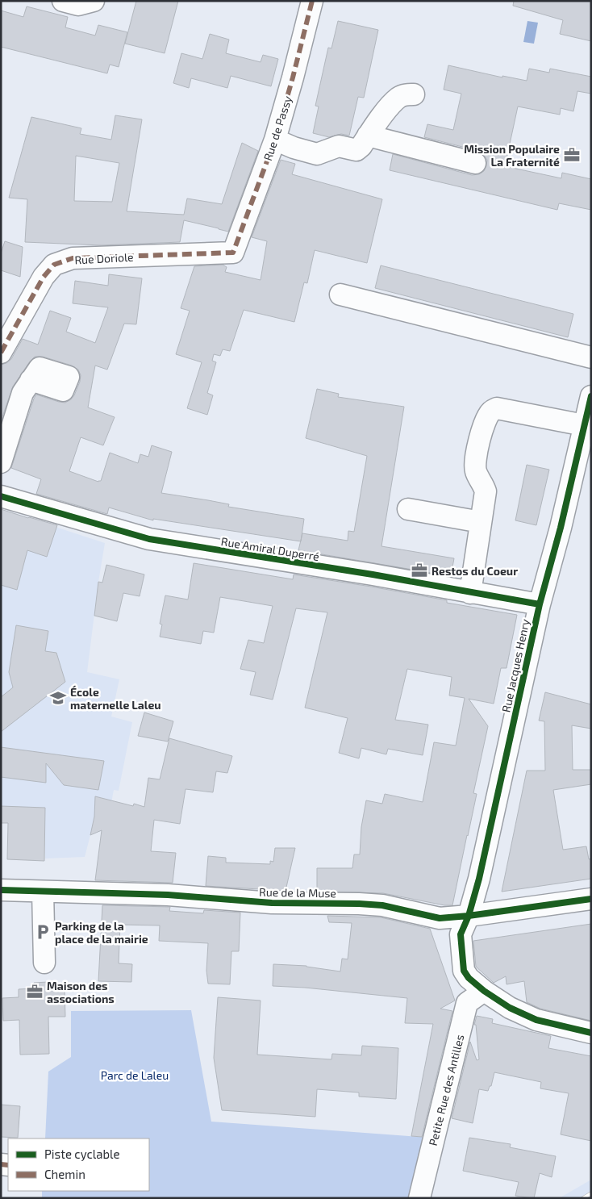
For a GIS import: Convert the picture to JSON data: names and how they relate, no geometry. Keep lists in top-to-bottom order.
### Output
{
  "streets": {
    "street": [
      "Rue de Passy",
      "Rue Doriole",
      "Rue Amiral Duperré",
      "Rue Jacques Henry",
      "Rue de la Muse",
      "Petite Rue des Antilles"
    ]
  },
  "crossings": [
    ["Rue de Passy", "Rue Doriole"],
    ["Rue Amiral Duperré", "Rue Jacques Henry"],
    ["Rue Jacques Henry", "Rue de la Muse"],
    ["Rue Jacques Henry", "Petite Rue des Antilles"]
  ],
  "parks": ["Parc de Laleu"],
  "places": {
    "office": ["Mission Populaire La Fraternité", "Restos du Coeur", "Maison des associations"],
    "school or university": ["École maternelle Laleu"],
    "parking": ["Parking de la place de la mairie"]
  },
  "legend": ["Piste cyclable", "Chemin"]
}
